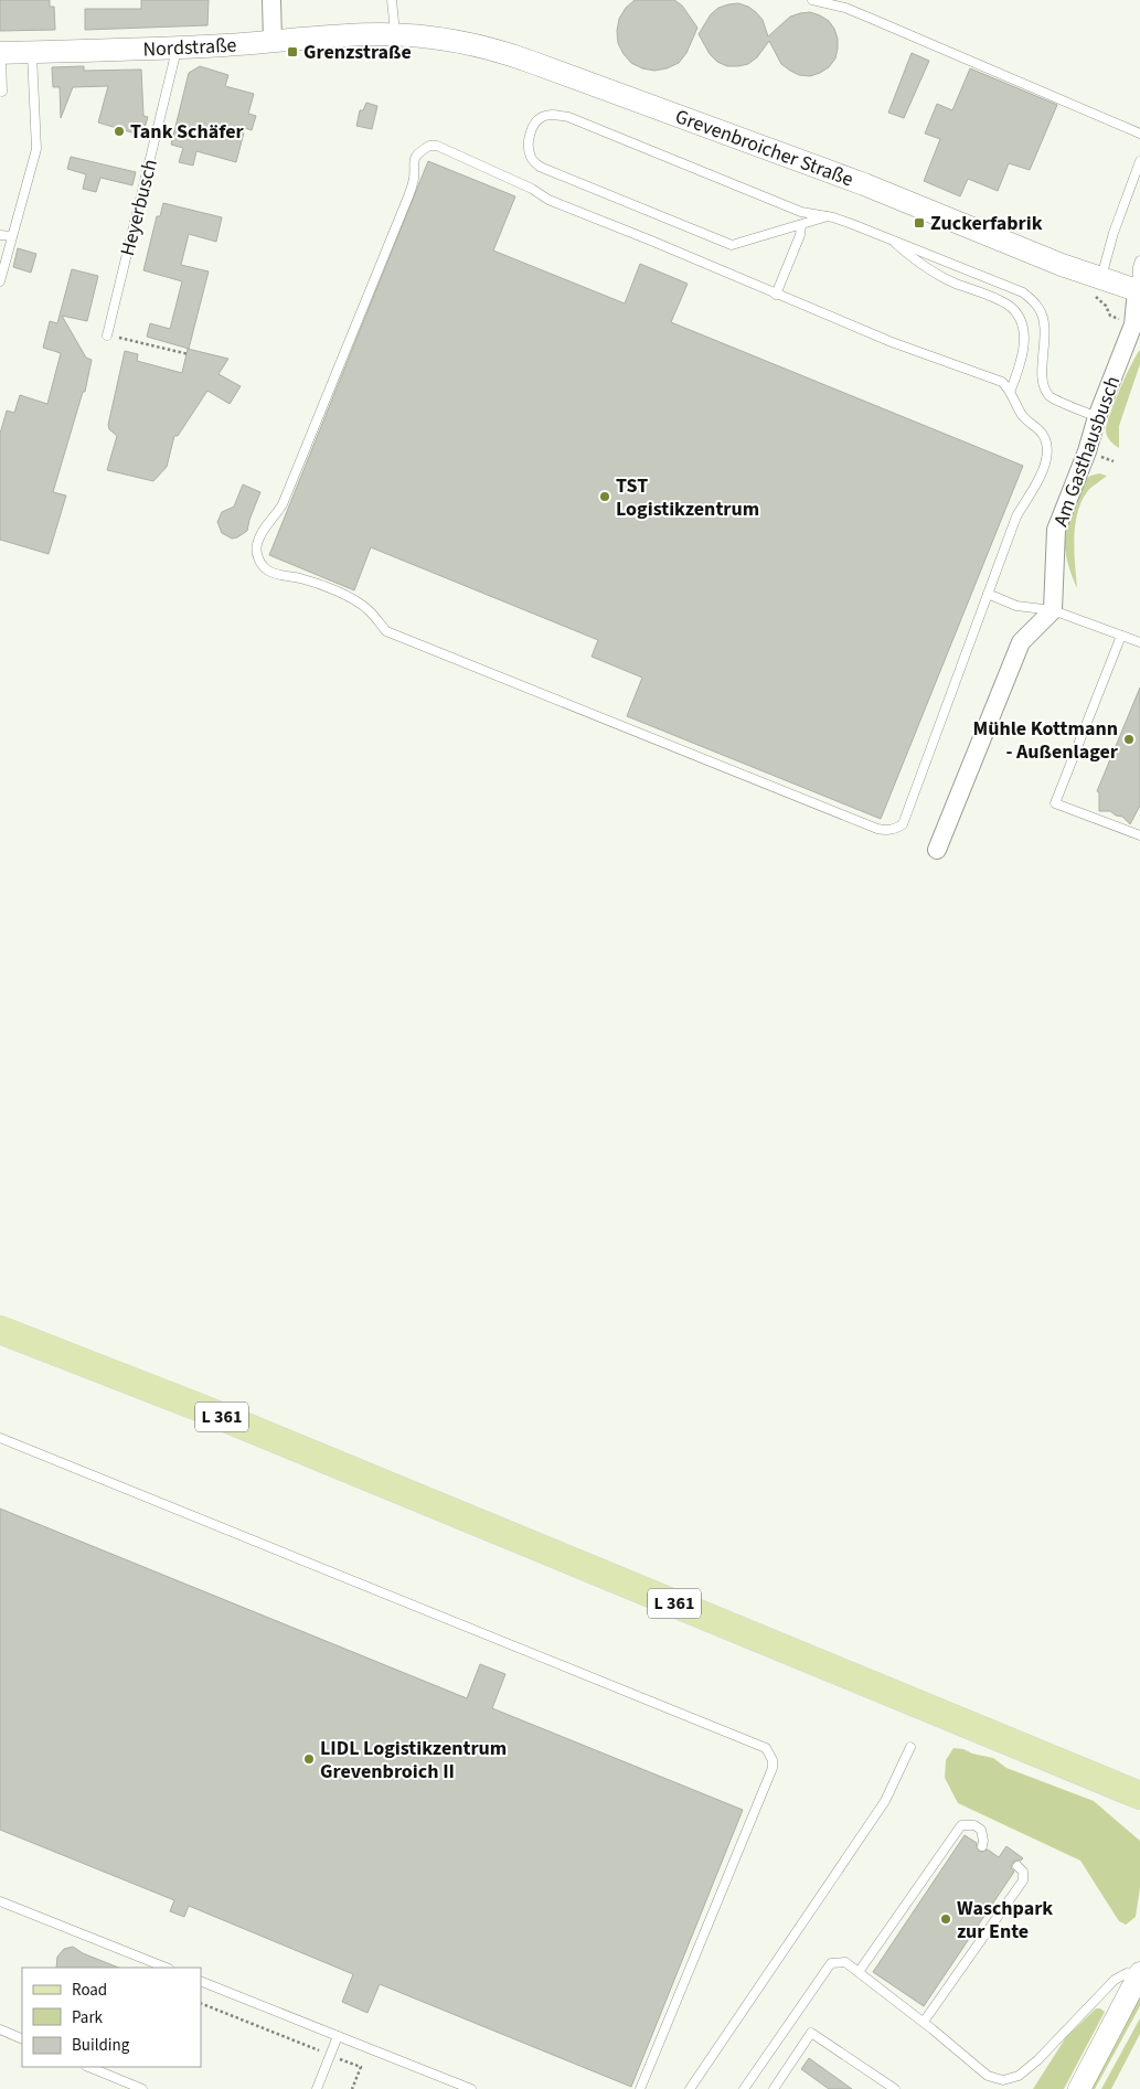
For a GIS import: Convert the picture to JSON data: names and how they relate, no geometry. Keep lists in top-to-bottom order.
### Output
{
  "streets": {
    "main road": ["L 361"],
    "street": ["Nordstraße", "Grevenbroicher Straße", "Am Gasthausbusch"],
    "lane": ["Heyerbusch"]
  },
  "crossings": [
    ["Nordstraße", "Grevenbroicher Straße"],
    ["Nordstraße", "Heyerbusch"],
    ["Grevenbroicher Straße", "Am Gasthausbusch"]
  ],
  "places": {
    "transit": ["Grenzstraße", "Zuckerfabrik"],
    "other": [
      "Tank Schäfer",
      "TST Logistikzentrum",
      "Mühle Kottmann - Außenlager",
      "LIDL Logistikzentrum Grevenbroich II",
      "Waschpark zur Ente"
    ]
  },
  "legend": ["Road", "Park", "Building"]
}
